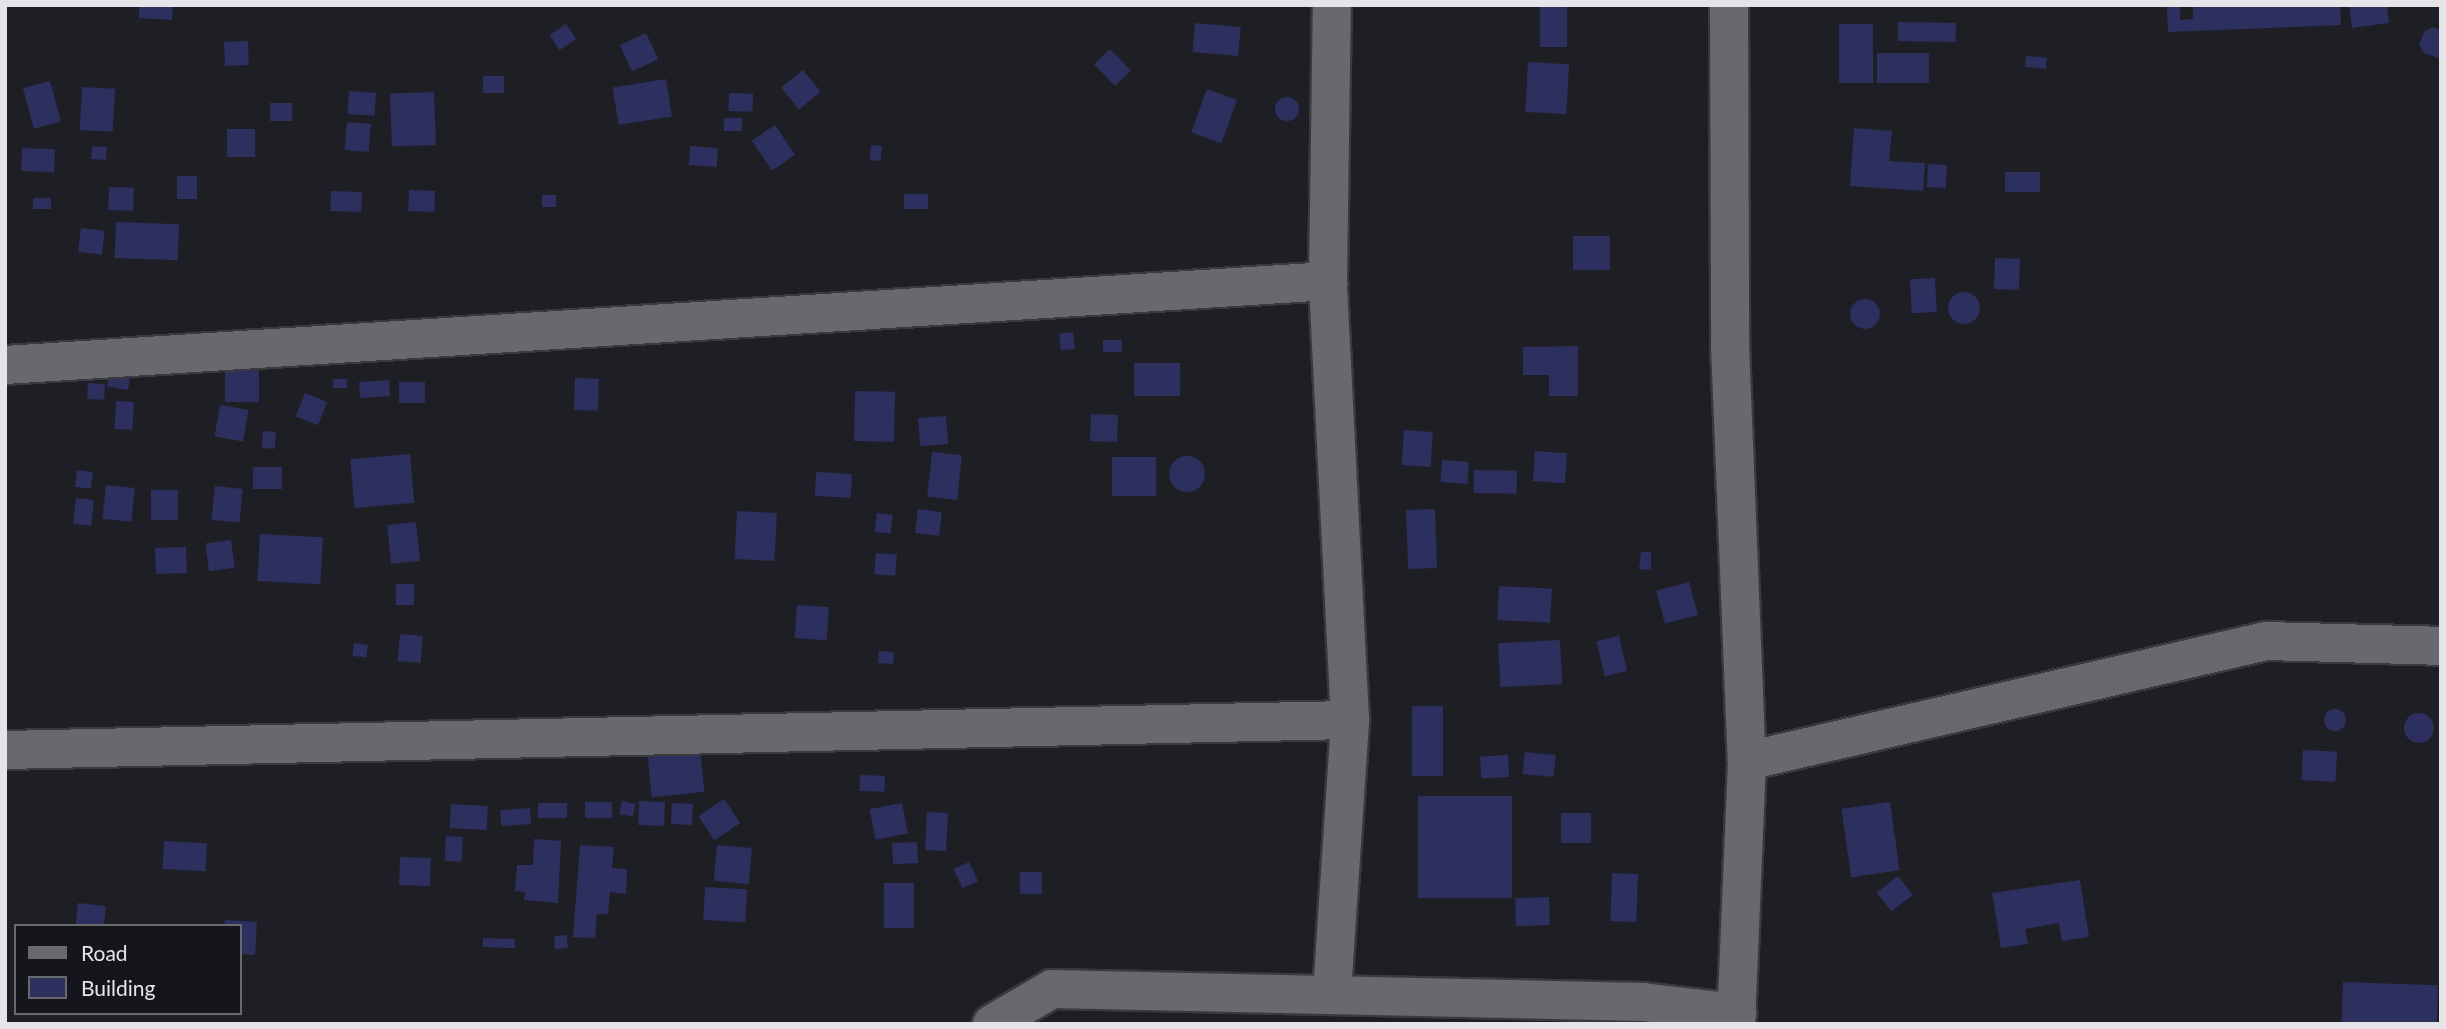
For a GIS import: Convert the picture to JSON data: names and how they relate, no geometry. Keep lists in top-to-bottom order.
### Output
{
  "legend": ["Road", "Building"]
}
